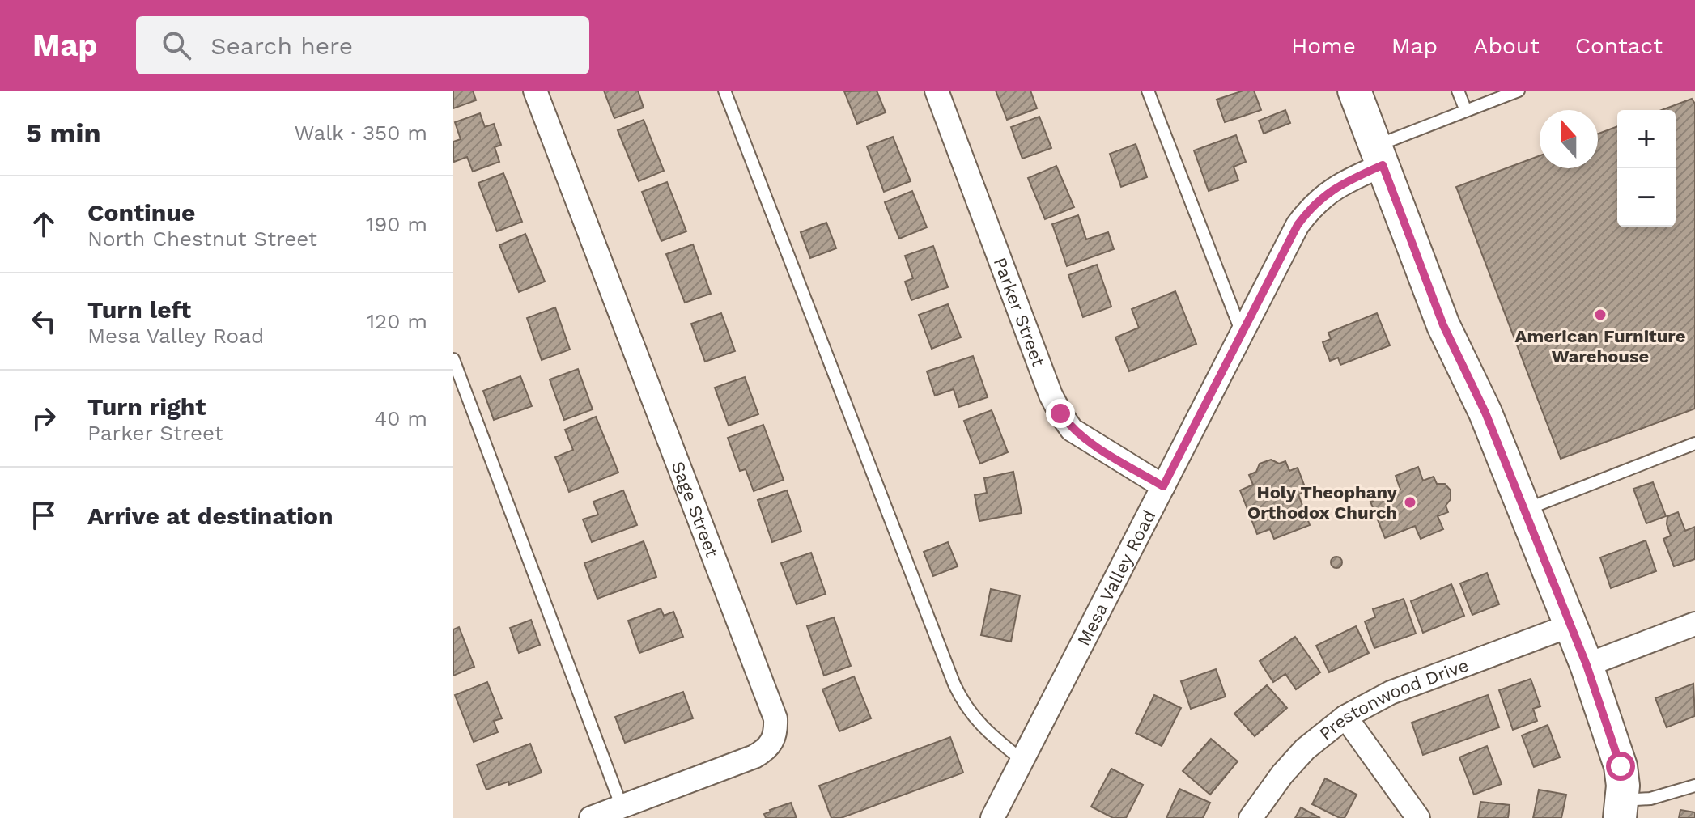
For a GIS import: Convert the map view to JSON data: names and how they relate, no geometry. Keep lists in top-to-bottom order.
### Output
{
  "streets": {
    "street": [
      "Parker Street",
      "Sage Street",
      "Mesa Valley Road",
      "Prestonwood Drive"
    ]
  },
  "crossings": [
    ["Parker Street", "Mesa Valley Road"]
  ],
  "places": ["American Furniture Warehouse", "Holy Theophany Orthodox Church"],
  "north": "top",
  "page": {
    "header": "Map",
    "search": "Search here",
    "nav": [
      "Home",
      "Map",
      "About",
      "Contact"
    ],
    "heading": ["5 min", "Walk · 350 m"],
    "map_buttons": ["+", "−"],
    "list": [
      ["Continue", "North Chestnut Street", "190 m"],
      ["Turn left", "Mesa Valley Road", "120 m"],
      ["Turn right", "Parker Street", "40 m"],
      "Arrive at destination"
    ]
  }
}
